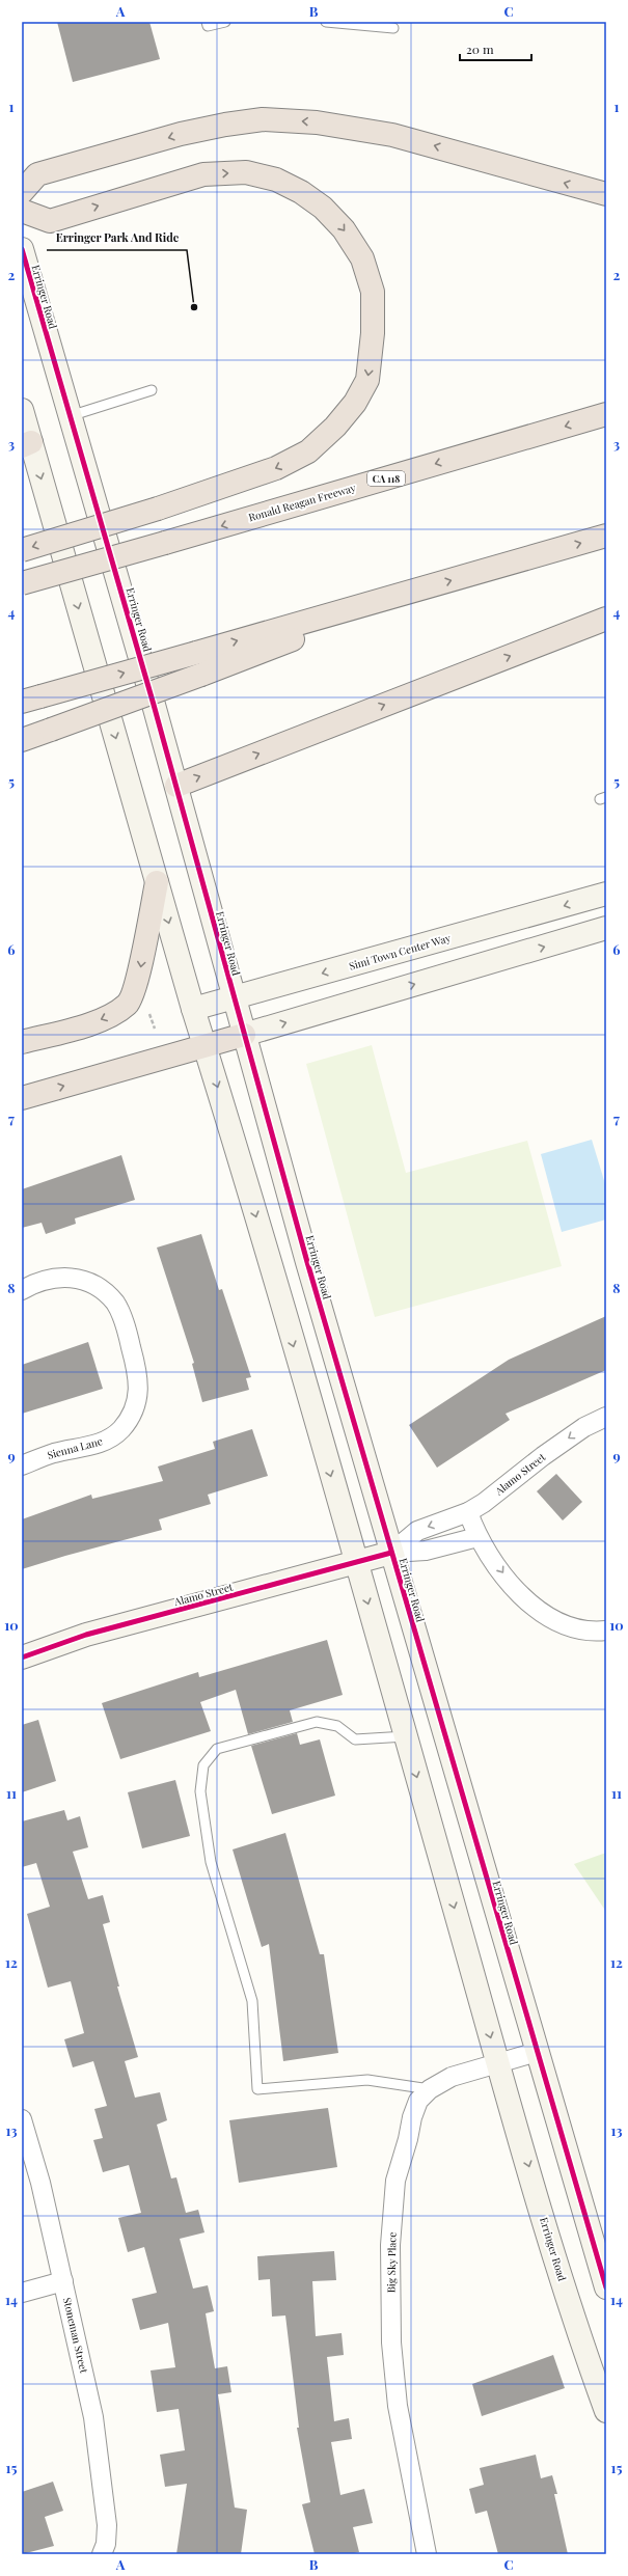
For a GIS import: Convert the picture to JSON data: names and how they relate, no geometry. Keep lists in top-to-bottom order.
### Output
{
  "streets": {
    "highway": ["CA 118", "Ronald Reagan Freeway"],
    "main road": ["Erringer Road", "Simi Town Center Way", "Alamo Street"],
    "street": ["Sienna Lane", "Big Sky Place", "Stoneman Street"]
  },
  "crossings": [
    ["Erringer Road", "Simi Town Center Way"],
    ["Erringer Road", "Alamo Street"],
    ["Erringer Road", "Big Sky Place"]
  ],
  "places": ["Erringer Park And Ride"],
  "scale_bar": "20 m",
  "grid": {
    "columns": ["A", "B", "C"],
    "rows": [
      "1",
      "2",
      "3",
      "4",
      "5",
      "6",
      "7",
      "8",
      "9",
      "10",
      "11",
      "12",
      "13",
      "14",
      "15"
    ]
  }
}
